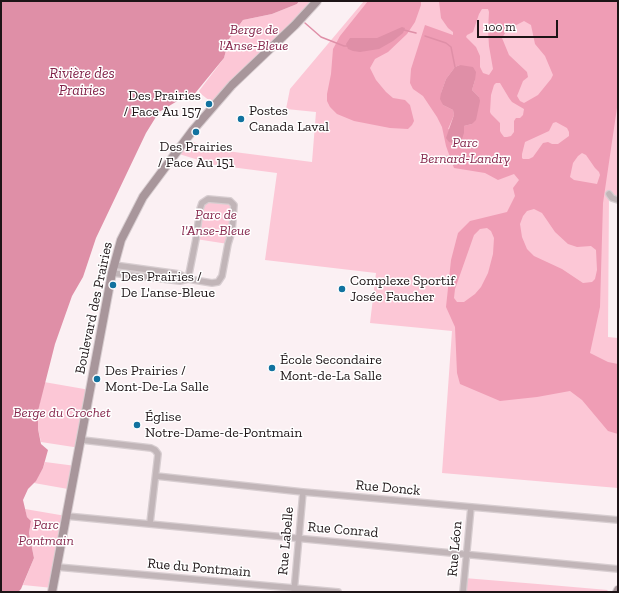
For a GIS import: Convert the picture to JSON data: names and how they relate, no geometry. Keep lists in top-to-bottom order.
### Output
{
  "streets": {
    "street": [
      "Boulevard des Prairies",
      "Rue Donck",
      "Rue Conrad",
      "Rue Labelle",
      "Rue Léon",
      "Rue du Pontmain"
    ]
  },
  "crossings": [
    ["Boulevard des Prairies", "Rue Conrad"],
    ["Boulevard des Prairies", "Rue du Pontmain"],
    ["Rue Donck", "Rue Labelle"],
    ["Rue Donck", "Rue Léon"],
    ["Rue Conrad", "Rue Labelle"],
    ["Rue Conrad", "Rue Léon"],
    ["Rue Labelle", "Rue du Pontmain"]
  ],
  "water": ["Rivière des Prairies"],
  "parks": [
    "Berge de l'Anse-Bleue",
    "Parc Bernard-Landry",
    "Parc de l'Anse-Bleue",
    "Berge du Crochet",
    "Parc Pontmain"
  ],
  "places": [
    "Des Prairies / Face Au 157",
    "Postes Canada Laval",
    "Des Prairies / Face Au 151",
    "Des Prairies / De L'anse-Bleue",
    "Complexe Sportif Josée Faucher",
    "École Secondaire Mont-de-La Salle",
    "Des Prairies / Mont-De-La Salle",
    "Église Notre-Dame-de-Pontmain"
  ],
  "scale_bar": "100 m"
}
